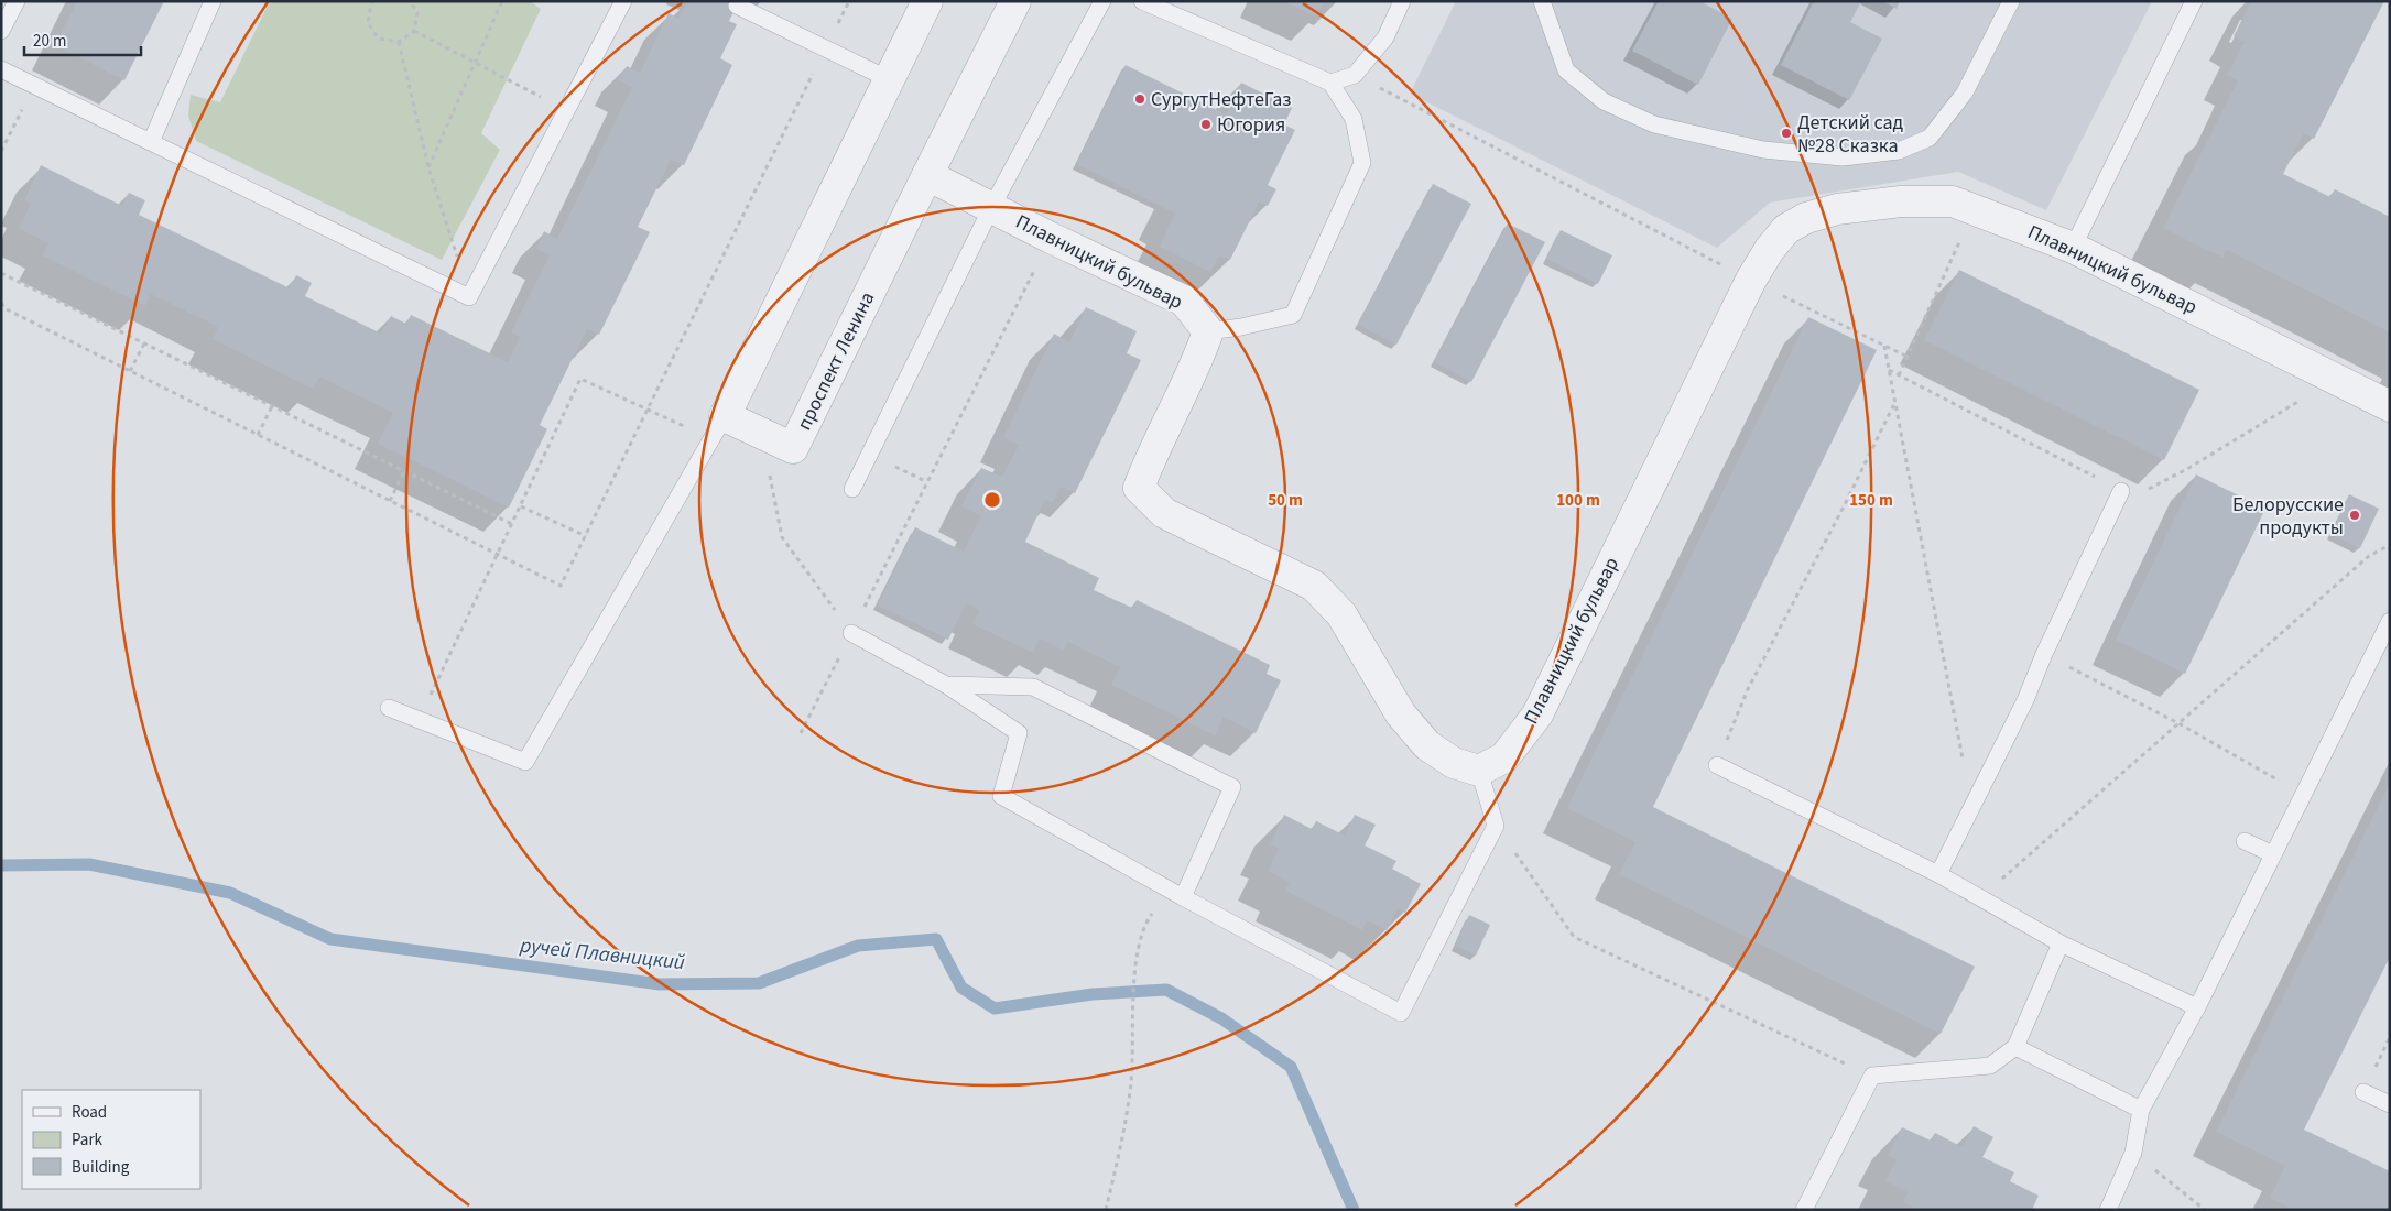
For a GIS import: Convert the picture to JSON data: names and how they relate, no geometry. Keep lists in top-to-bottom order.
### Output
{
  "streets": {
    "street": ["Плавницкий бульвар", "проспект Ленина"]
  },
  "crossings": [
    ["Плавницкий бульвар", "проспект Ленина"]
  ],
  "water": ["ручей Плавницкий"],
  "places": [
    "СургутНефтеГаз",
    "Югория",
    "Детский сад №28 Сказка",
    "Белорусские продукты"
  ],
  "legend": ["Road", "Park", "Building"],
  "scale_bar": "20 m",
  "rings": ["50 m", "100 m", "150 m"]
}
